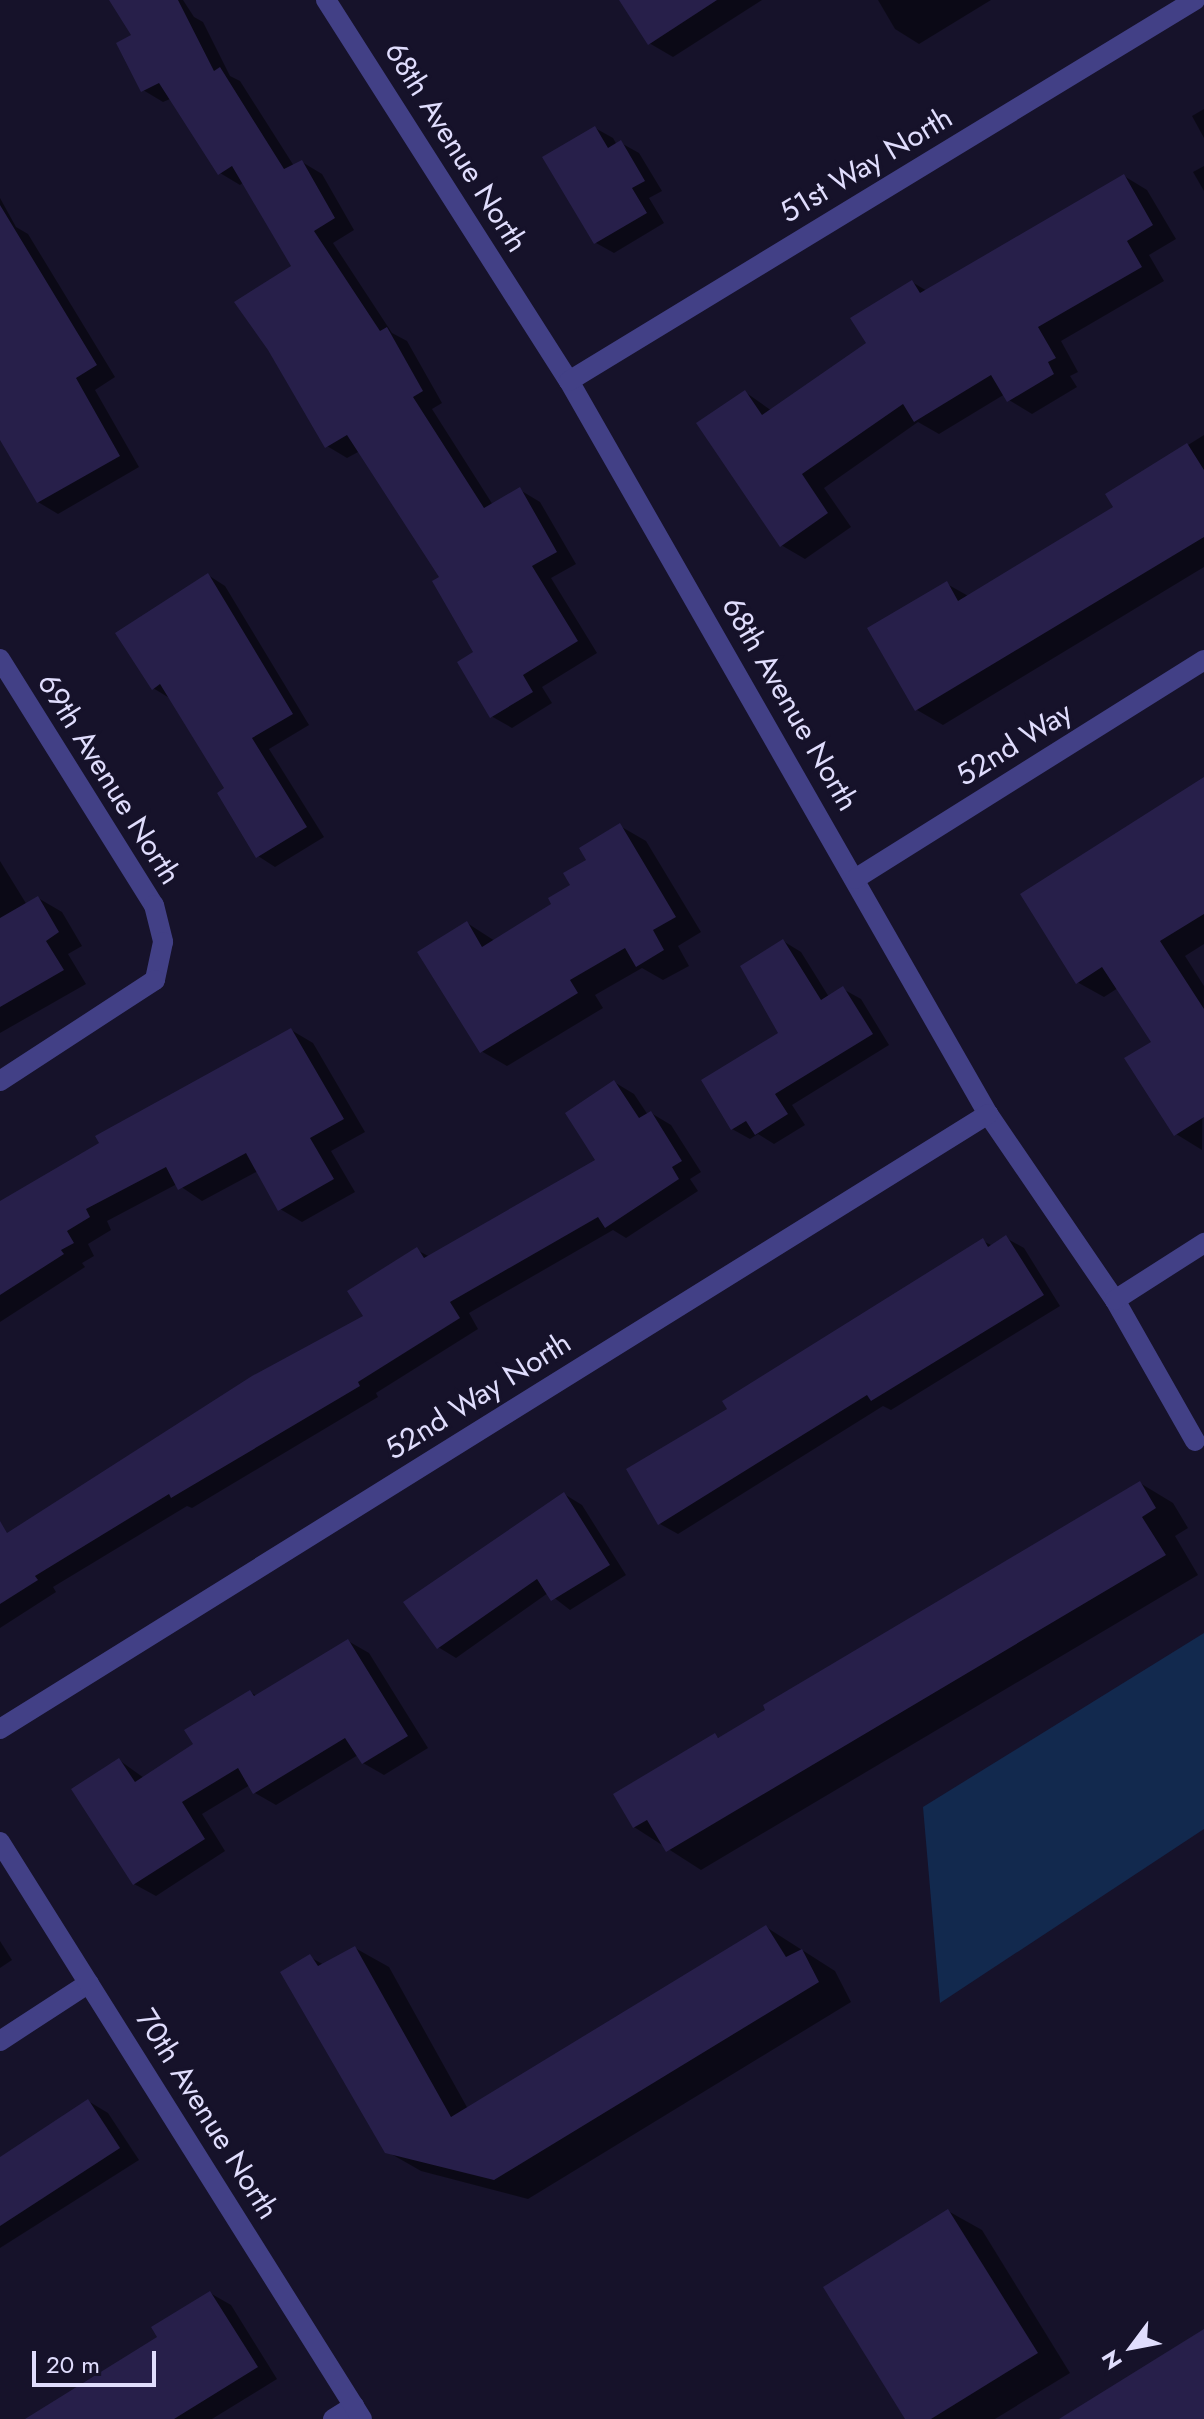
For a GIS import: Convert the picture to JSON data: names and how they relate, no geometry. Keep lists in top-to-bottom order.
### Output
{
  "streets": {
    "street": [
      "68th Avenue North",
      "51st Way North",
      "52nd Way",
      "69th Avenue North",
      "52nd Way North",
      "70th Avenue North"
    ]
  },
  "crossings": [
    ["68th Avenue North", "51st Way North"],
    ["68th Avenue North", "52nd Way"],
    ["68th Avenue North", "52nd Way North"]
  ],
  "scale_bar": "20 m",
  "north": "bottom left"
}
